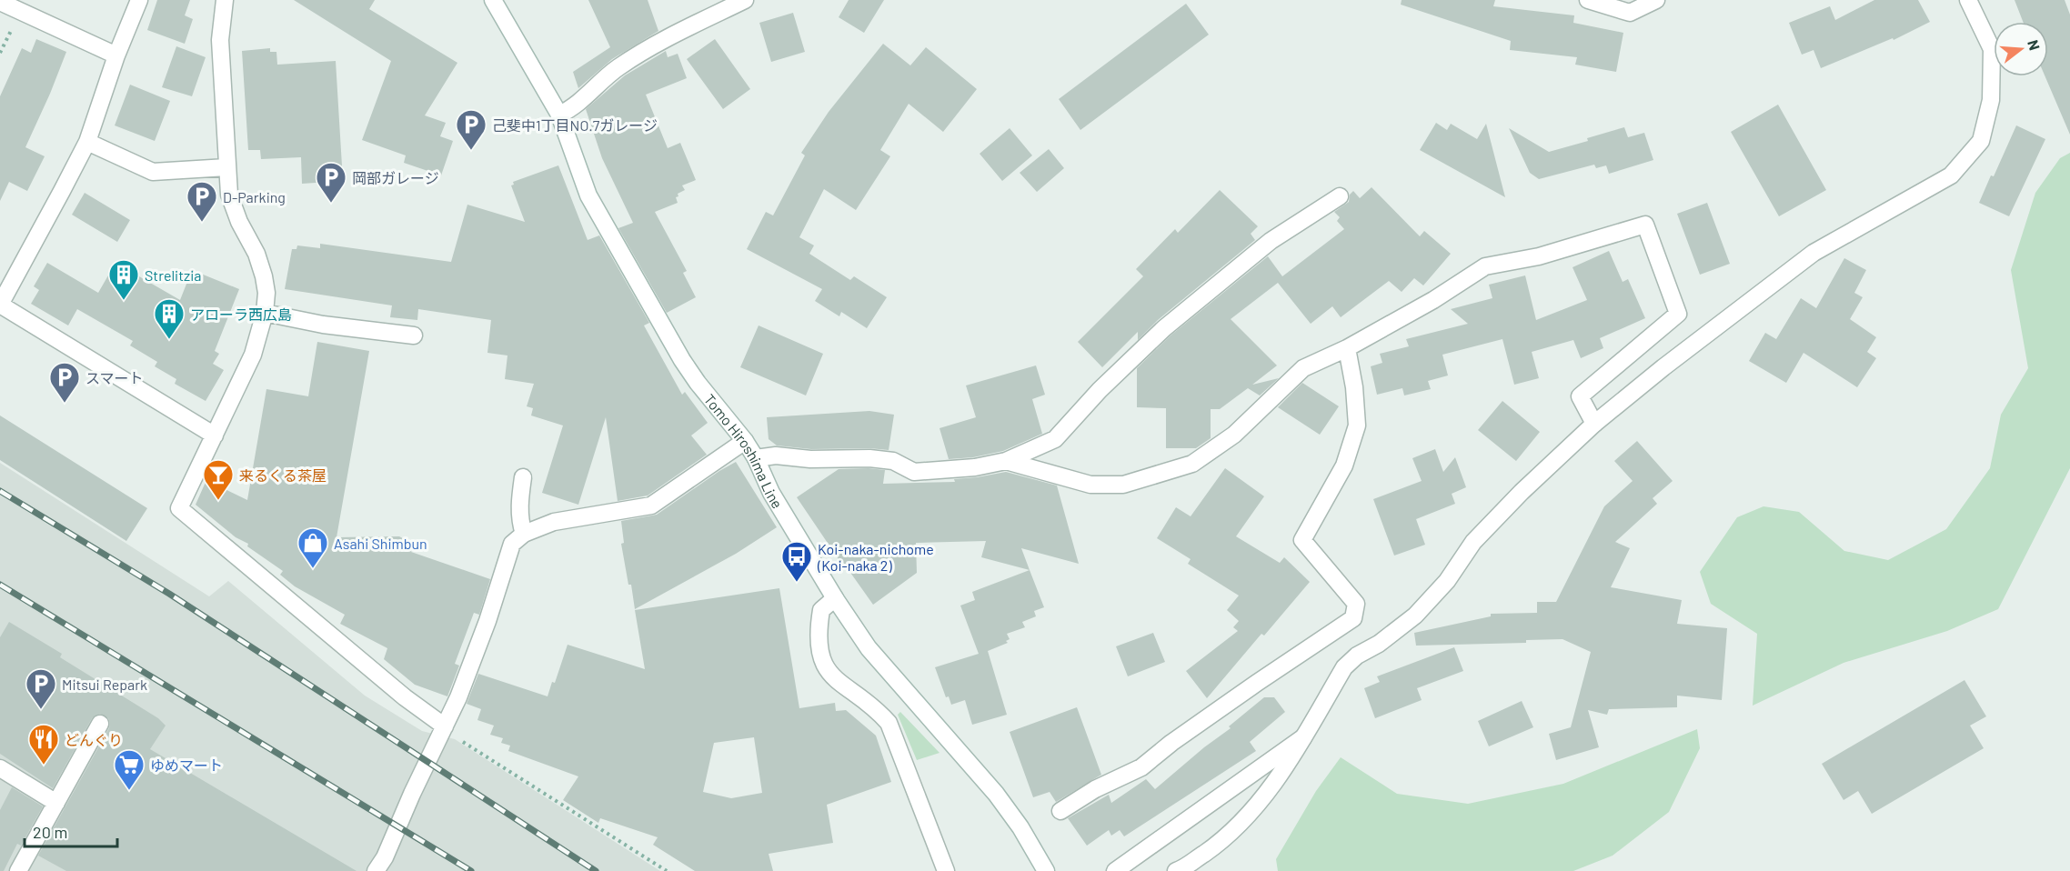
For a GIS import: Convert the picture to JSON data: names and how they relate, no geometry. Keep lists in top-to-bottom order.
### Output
{
  "streets": {
    "street": ["Tomo Hiroshima Line"]
  },
  "places": {
    "parking": [
      "己斐中1丁目NO.7ガレージ",
      "岡部ガレージ",
      "D-Parking",
      "スマート",
      "Mitsui Repark"
    ],
    "building": ["Strelitzia", "アローラ西広島"],
    "bar": ["来るくる茶屋"],
    "shop": ["Asahi Shimbun"],
    "bus stop": ["Koi-naka-nichome (Koi-naka 2)"],
    "restaurant": ["どんぐり"],
    "supermarket": ["ゆめマート"]
  },
  "scale_bar": "20 m",
  "north": "right"
}
